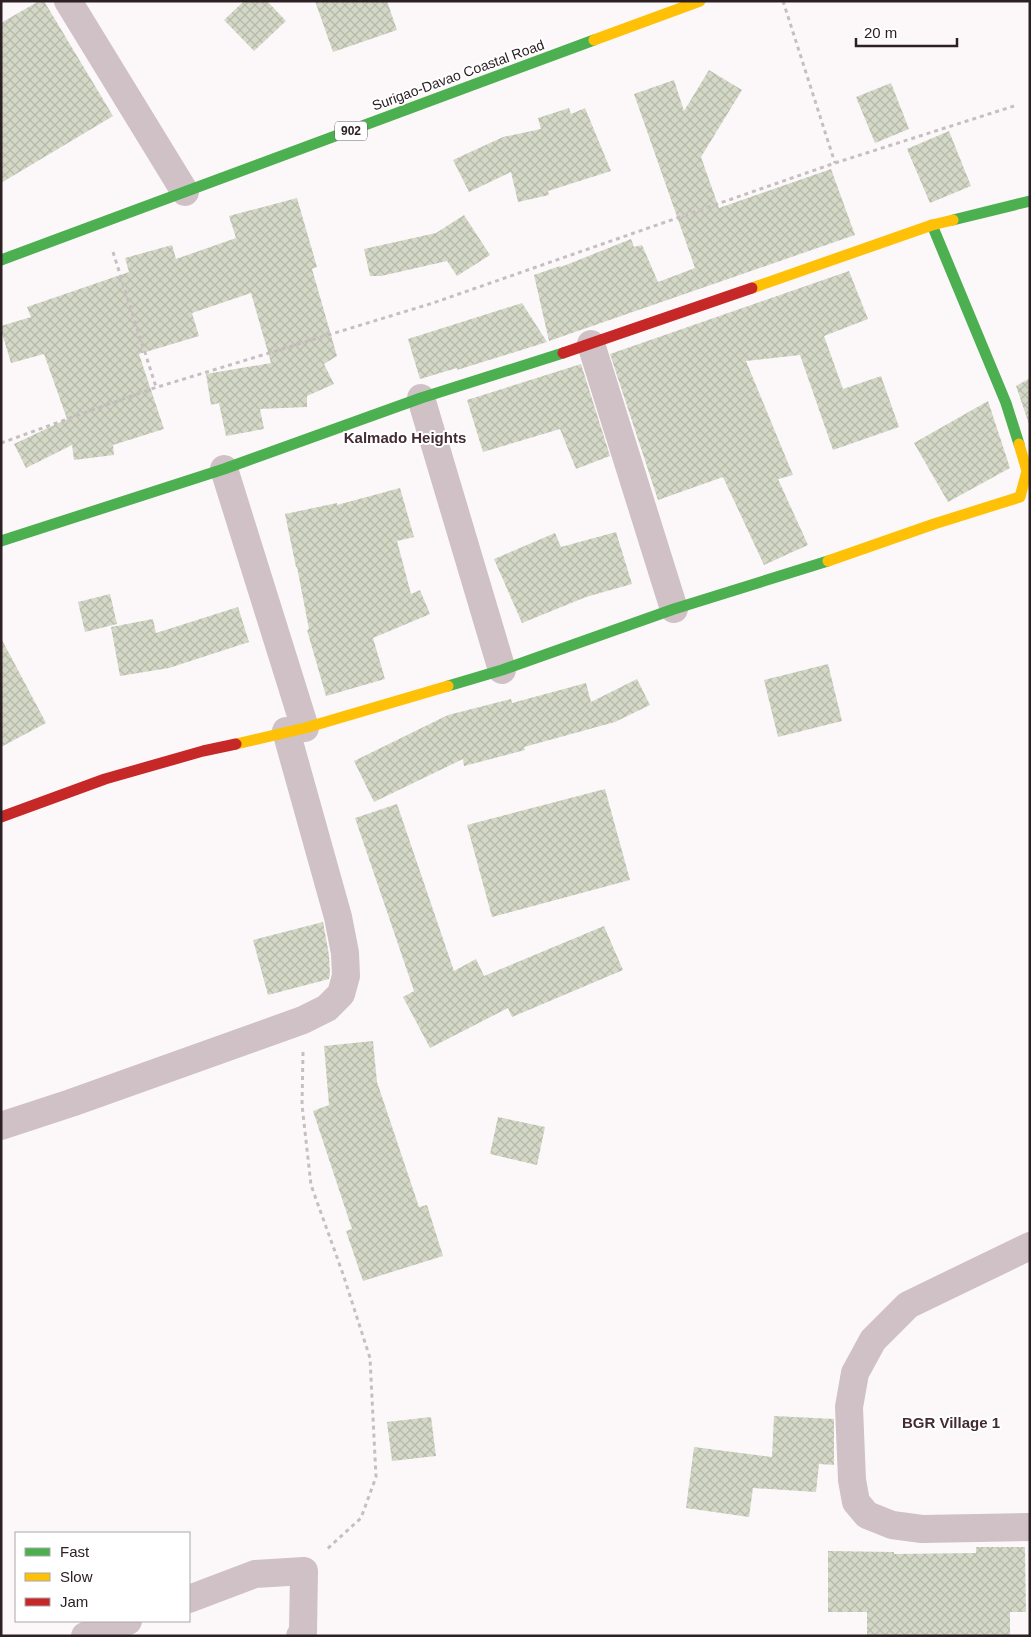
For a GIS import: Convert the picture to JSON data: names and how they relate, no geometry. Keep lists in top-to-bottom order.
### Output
{
  "streets": {
    "main road": ["Surigao-Davao Coastal Road", "902"]
  },
  "districts": ["Kalmado Heights", "BGR Village 1"],
  "legend": ["Fast", "Slow", "Jam"],
  "scale_bar": "20 m"
}
